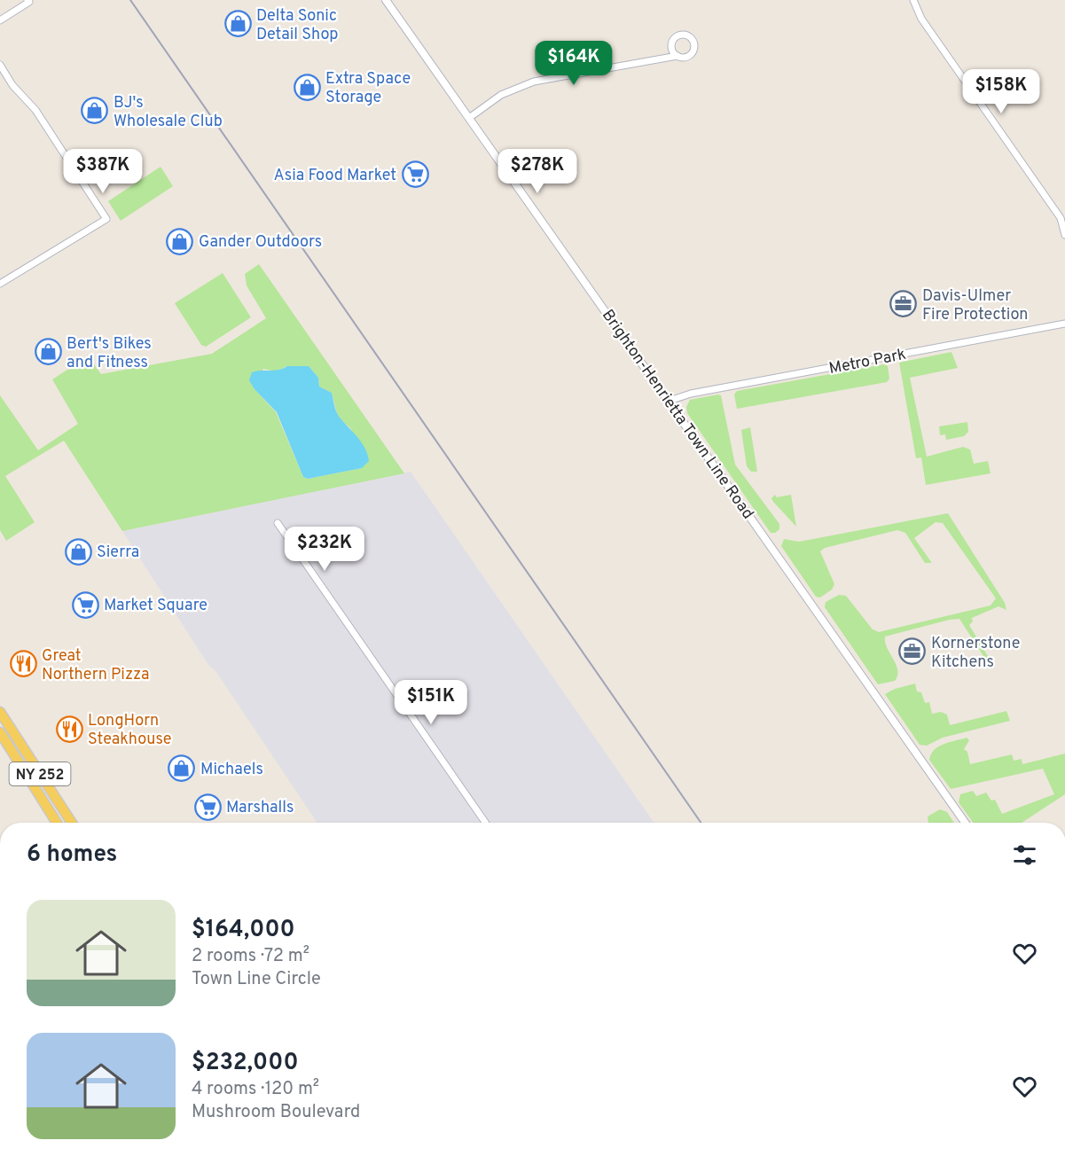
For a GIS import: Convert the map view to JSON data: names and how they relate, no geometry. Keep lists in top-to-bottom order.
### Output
{
  "streets": {
    "main road": ["NY 252"],
    "street": ["Metro Park", "Brighton-Henrietta Town Line Road"]
  },
  "crossings": [
    ["Metro Park", "Brighton-Henrietta Town Line Road"]
  ],
  "places": {
    "shop": [
      "Delta Sonic Detail Shop",
      "Extra Space Storage",
      "BJ's Wholesale Club",
      "Gander Outdoors",
      "Bert's Bikes and Fitness",
      "Sierra",
      "Michaels"
    ],
    "supermarket": ["Asia Food Market", "Market Square", "Marshalls"],
    "office": ["Davis-Ulmer Fire Protection", "Kornerstone Kitchens"],
    "restaurant": ["Great Northern Pizza", "LongHorn Steakhouse"]
  },
  "page": {
    "price": [
      "$164K",
      "$158K",
      "$387K",
      "$278K",
      "$232K",
      "$151K"
    ],
    "heading": "6 homes",
    "list": [
      {
        "name": "$164,000",
        "note": "2 rooms · 72 m² · Town Line Circle"
      },
      {
        "name": "$232,000",
        "note": "4 rooms · 120 m² · Mushroom Boulevard"
      }
    ]
  }
}
